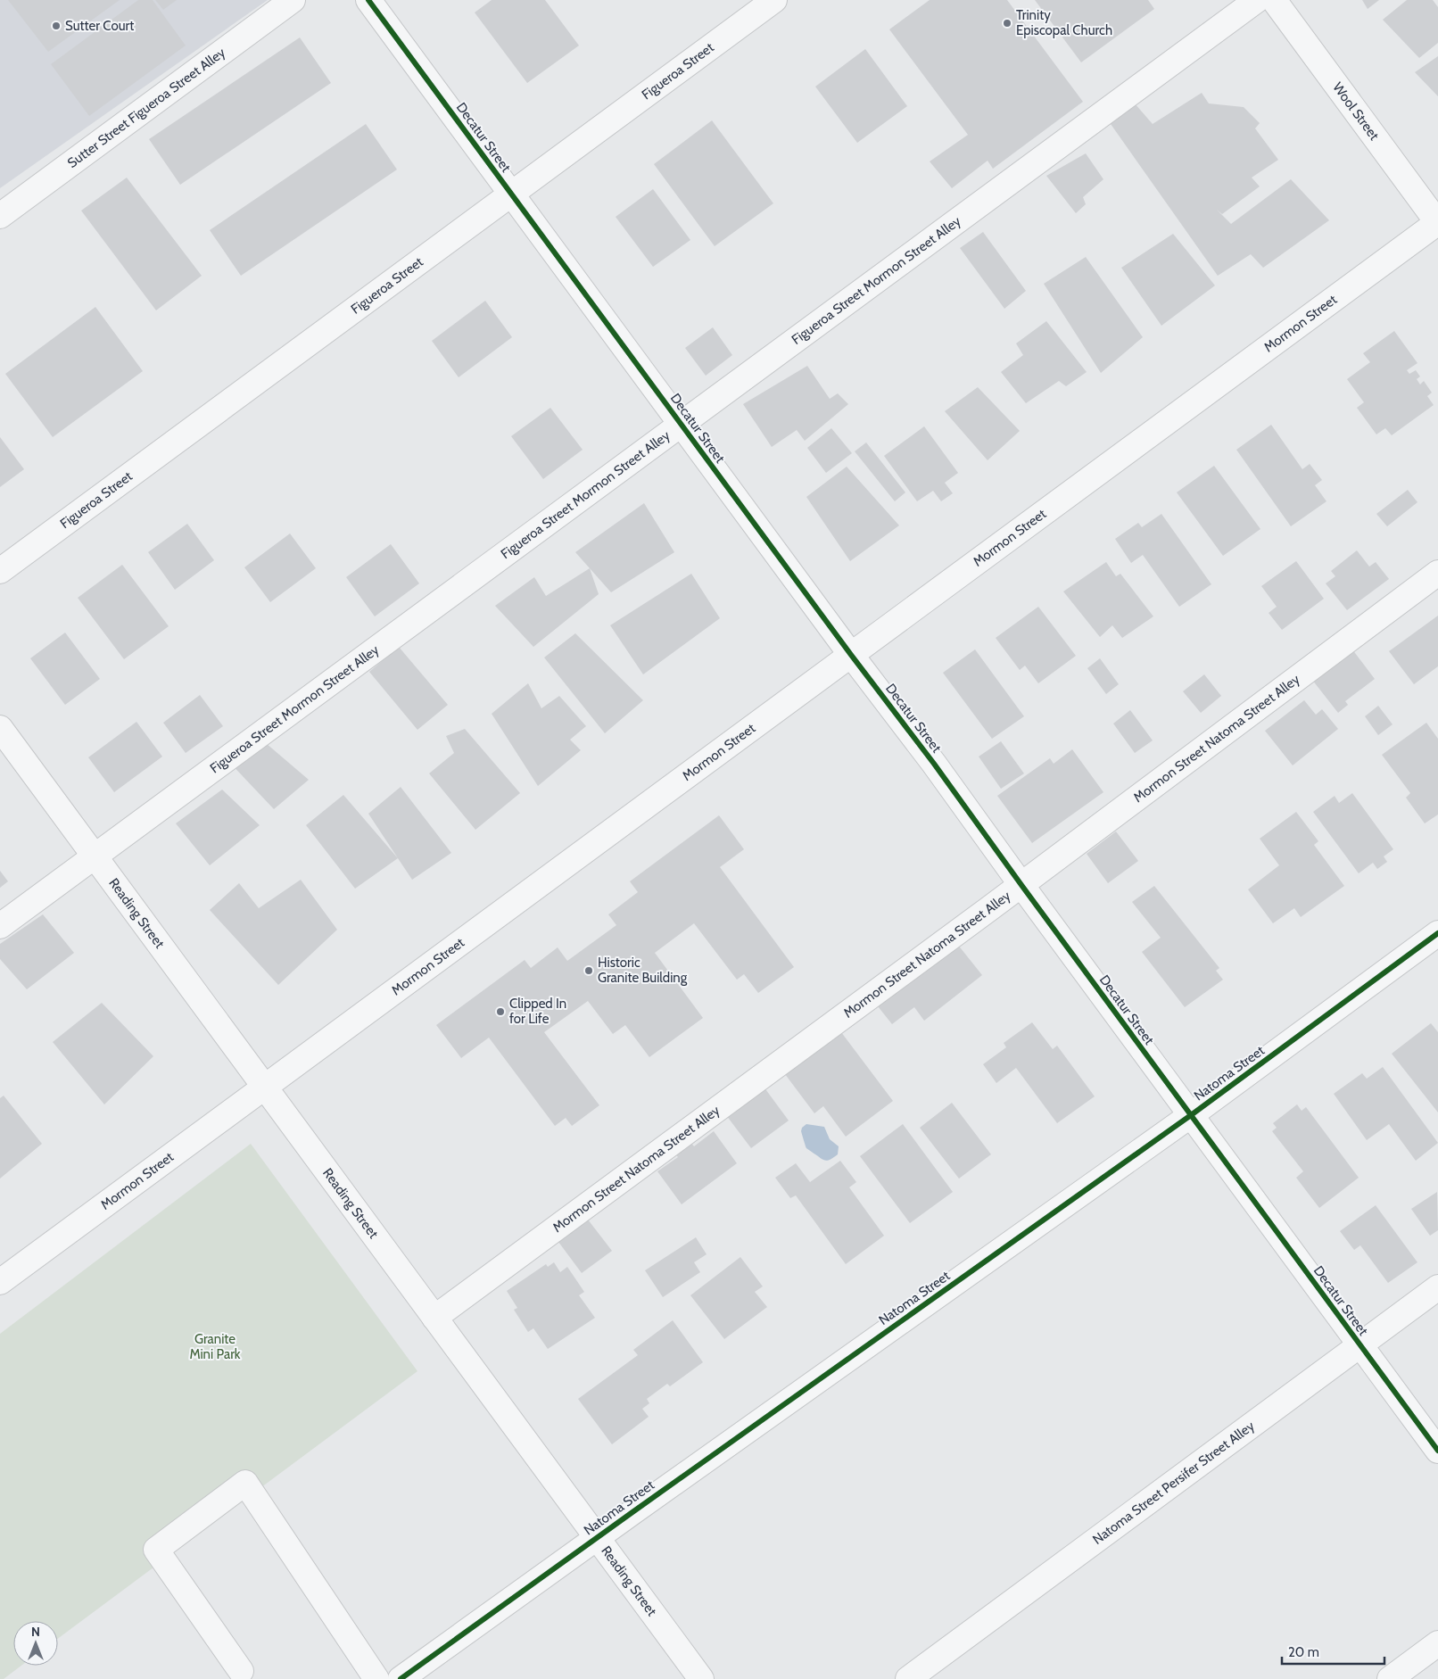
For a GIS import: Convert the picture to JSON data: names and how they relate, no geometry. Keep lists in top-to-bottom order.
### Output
{
  "streets": {
    "street": [
      "Figueroa Street",
      "Sutter Street Figueroa Street Alley",
      "Wool Street",
      "Decatur Street",
      "Figueroa Street Mormon Street Alley",
      "Mormon Street",
      "Mormon Street Natoma Street Alley",
      "Reading Street",
      "Natoma Street",
      "Natoma Street Persifer Street Alley"
    ]
  },
  "crossings": [
    ["Figueroa Street", "Decatur Street"],
    ["Wool Street", "Mormon Street"],
    ["Decatur Street", "Figueroa Street Mormon Street Alley"],
    ["Decatur Street", "Mormon Street"],
    ["Decatur Street", "Mormon Street Natoma Street Alley"],
    ["Decatur Street", "Natoma Street"],
    ["Decatur Street", "Natoma Street Persifer Street Alley"],
    ["Figueroa Street Mormon Street Alley", "Reading Street"],
    ["Mormon Street", "Reading Street"],
    ["Mormon Street Natoma Street Alley", "Reading Street"],
    ["Reading Street", "Natoma Street"]
  ],
  "parks": ["Granite Mini Park"],
  "places": [
    "Trinity Episcopal Church",
    "Sutter Court",
    "Historic Granite Building",
    "Clipped In for Life"
  ],
  "scale_bar": "20 m",
  "north": "top"
}
